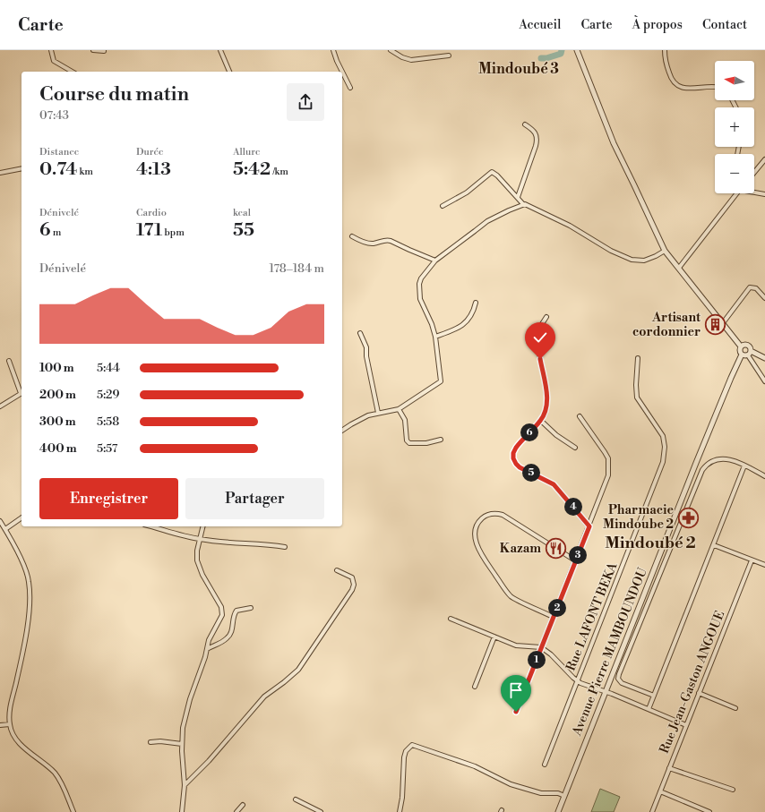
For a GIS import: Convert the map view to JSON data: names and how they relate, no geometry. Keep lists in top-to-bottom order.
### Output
{
  "streets": {
    "street": ["Rue LAFONT BEKA", "Avenue Pierre MAMBOUNDOU", "Rue Jean-Gaston ANGOUE"]
  },
  "districts": ["Mindoubé 3", "Mindoubé 2"],
  "places": {
    "building": ["Artisant cordonnier"],
    "pharmacy": ["Pharmacie Mindoube 2"],
    "restaurant": ["Kazam"]
  },
  "north": "left",
  "page": {
    "header": "Carte",
    "nav": [
      "Accueil",
      "Carte",
      "À propos",
      "Contact"
    ],
    "map_buttons": ["+", "−"],
    "heading": ["Course du matin", "07:43"],
    "stats": [
      ["Distance", "0.74 km"],
      ["Durée", "4:13"],
      ["Allure", "5:42 /km"],
      ["Dénivelé", "6 m"],
      ["Cardio", "171 bpm"],
      ["kcal", "55"]
    ],
    "chart": ["Dénivelé", "178–184 m"],
    "list": [
      {
        "name": "100 m",
        "note": "5:44"
      },
      {
        "name": "200 m",
        "note": "5:29"
      },
      {
        "name": "300 m",
        "note": "5:58"
      },
      {
        "name": "400 m",
        "note": "5:57"
      }
    ],
    "pins": [
      "6",
      "5",
      "4",
      "3",
      "2",
      "1"
    ],
    "buttons": ["Enregistrer", "Partager"]
  }
}
